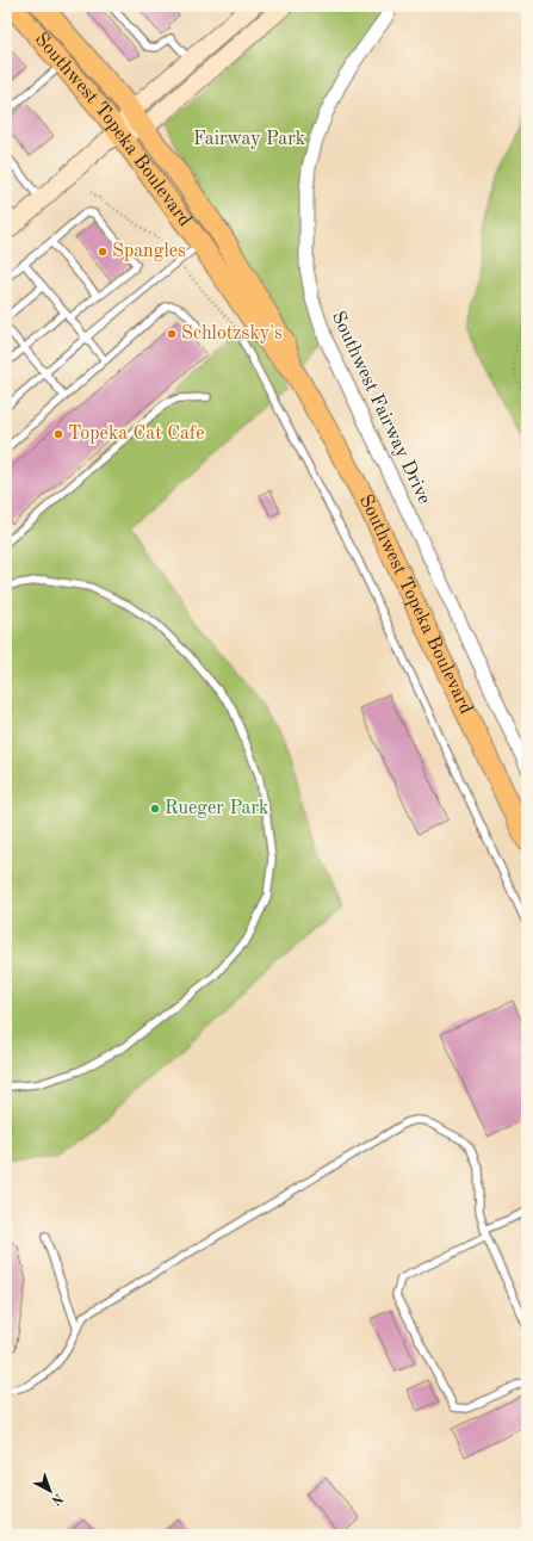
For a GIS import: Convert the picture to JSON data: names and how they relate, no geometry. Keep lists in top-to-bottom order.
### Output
{
  "streets": {
    "main road": ["Southwest Topeka Boulevard"],
    "street": ["Southwest Fairway Drive"]
  },
  "parks": ["Fairway Park"],
  "places": [
    "Spangles",
    "Schlotzsky's",
    "Topeka Cat Cafe",
    "Rueger Park"
  ],
  "north": "bottom right"
}
